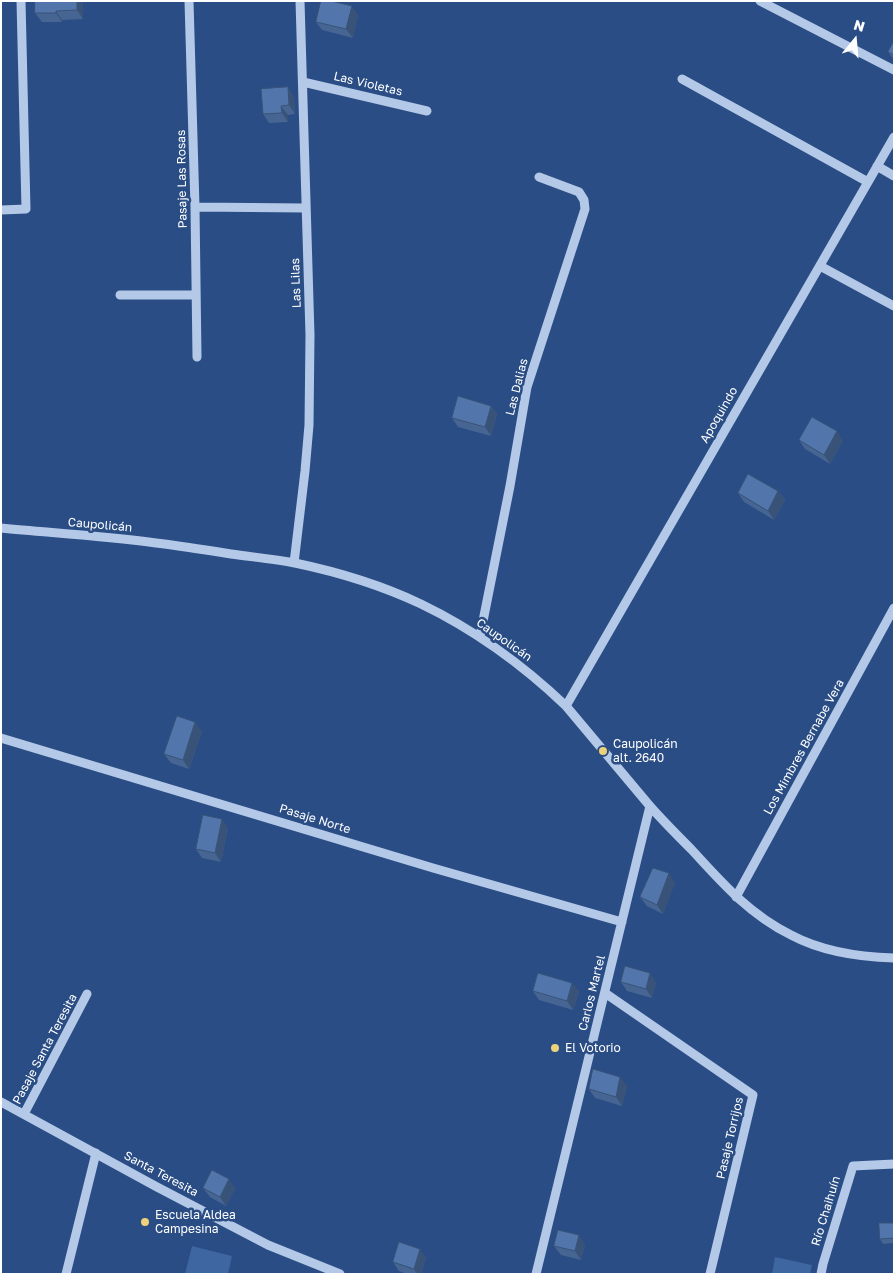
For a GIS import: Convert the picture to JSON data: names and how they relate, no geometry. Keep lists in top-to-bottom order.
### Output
{
  "streets": {
    "street": [
      "Las Violetas",
      "Pasaje Las Rosas",
      "Las Lilas",
      "Las Dalias",
      "Apoquindo",
      "Caupolicán",
      "Los Mimbres Bernabe Vera",
      "Pasaje Norte",
      "Carlos Martel",
      "Pasaje Santa Teresita",
      "Pasaje Torrijos",
      "Santa Teresita",
      "Río Chaihuín"
    ]
  },
  "crossings": [
    ["Las Violetas", "Las Lilas"],
    ["Las Lilas", "Caupolicán"],
    ["Las Dalias", "Caupolicán"],
    ["Apoquindo", "Caupolicán"],
    ["Caupolicán", "Los Mimbres Bernabe Vera"],
    ["Caupolicán", "Carlos Martel"],
    ["Pasaje Norte", "Carlos Martel"],
    ["Carlos Martel", "Pasaje Torrijos"],
    ["Pasaje Santa Teresita", "Santa Teresita"]
  ],
  "places": ["Caupolicán alt. 2640", "El Votorio", "Escuela Aldea Campesina"],
  "north": "top"
}
